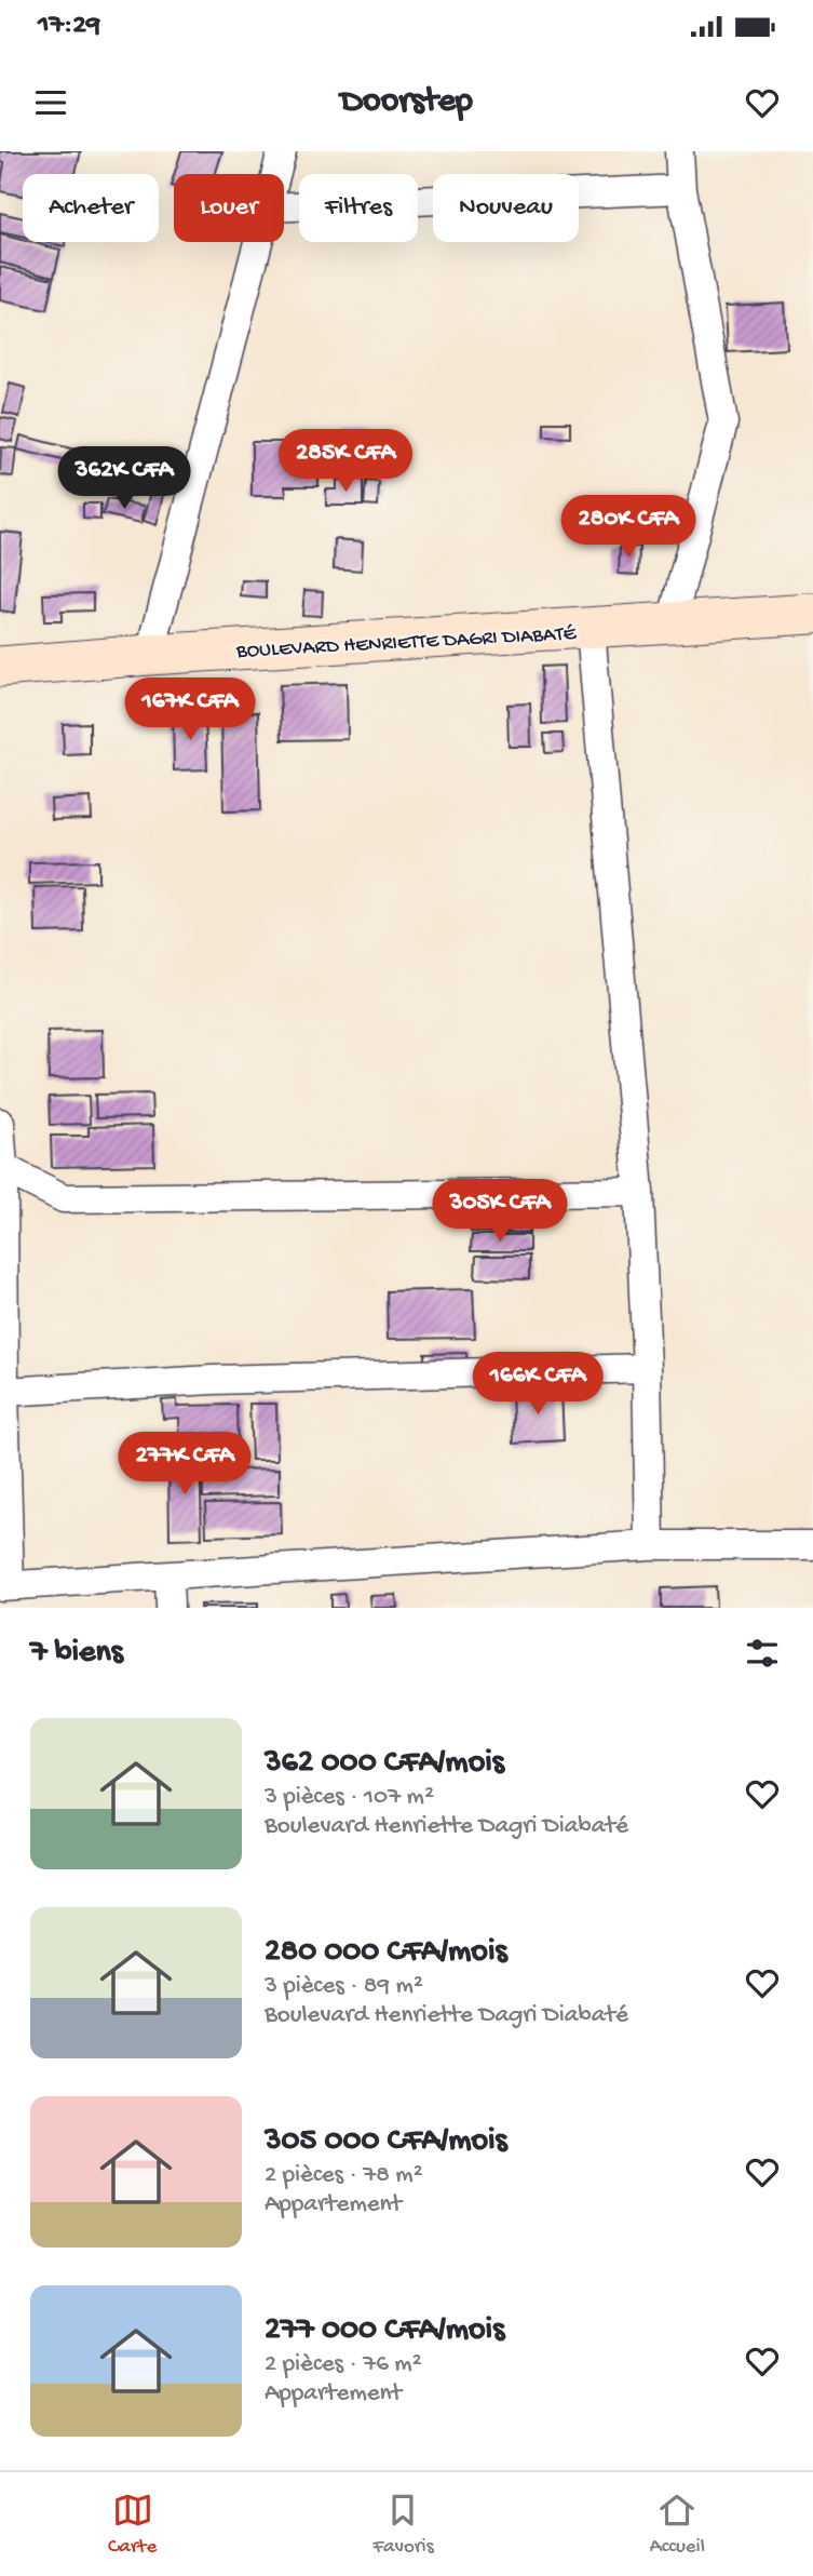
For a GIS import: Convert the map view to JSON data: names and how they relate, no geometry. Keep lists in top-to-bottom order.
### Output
{
  "streets": {
    "main road": ["BOULEVARD HENRIETTE DAGRI DIABATÉ"]
  },
  "page": {
    "status": "17:29",
    "header": "Doorstep",
    "chip": [
      "Acheter",
      "Louer",
      "Filtres",
      "Nouveau"
    ],
    "price": [
      "285K CFA",
      "362K CFA",
      "280K CFA",
      "167K CFA",
      "305K CFA",
      "166K CFA",
      "277K CFA"
    ],
    "heading": "7 biens",
    "list": [
      {
        "name": "362 000 CFA/mois",
        "note": "3 pièces · 107 m² · Boulevard Henriette Dagri Diabaté"
      },
      {
        "name": "280 000 CFA/mois",
        "note": "3 pièces · 89 m² · Boulevard Henriette Dagri Diabaté"
      },
      {
        "name": "305 000 CFA/mois",
        "note": "2 pièces · 78 m² · Appartement"
      },
      {
        "name": "277 000 CFA/mois",
        "note": "2 pièces · 76 m² · Appartement"
      }
    ],
    "tabs": ["Carte", "Favoris", "Accueil"]
  }
}
